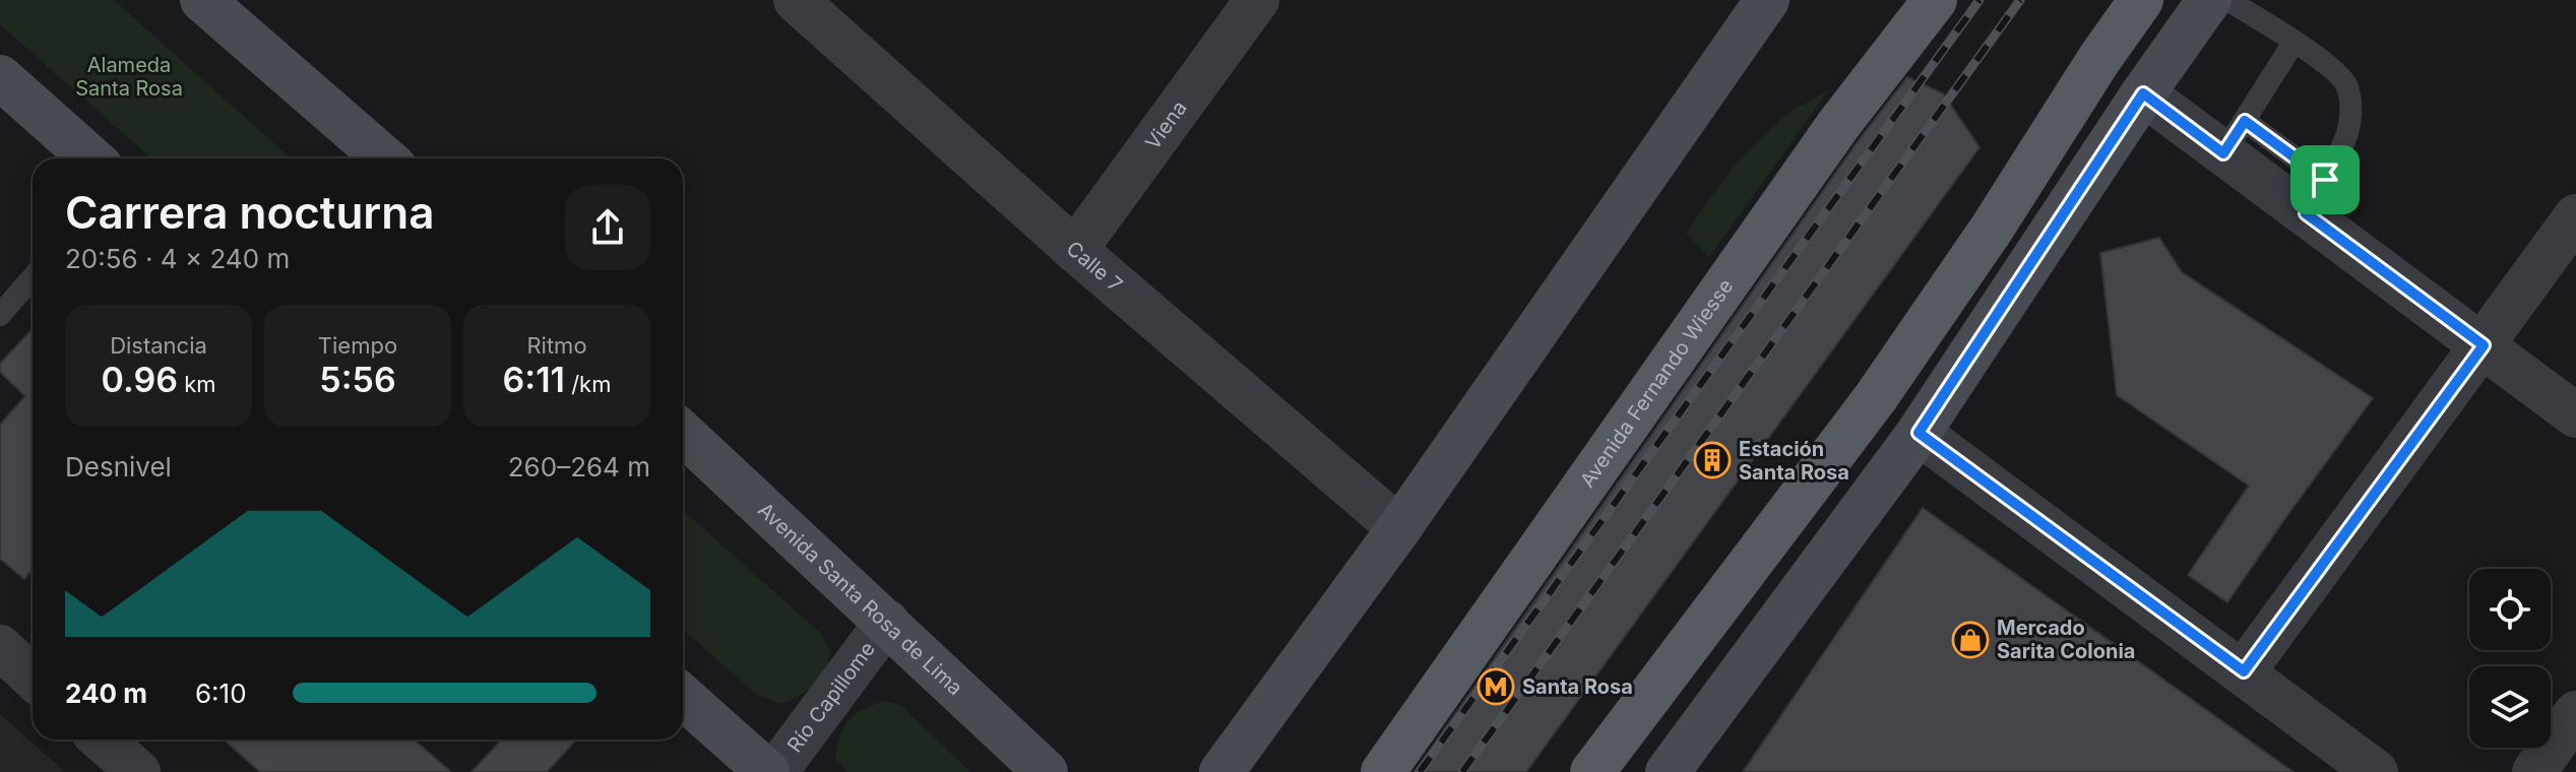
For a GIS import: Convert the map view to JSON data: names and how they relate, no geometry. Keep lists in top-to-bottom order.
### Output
{
  "streets": {
    "main road": ["Avenida Fernando Wiesse", "Avenida Santa Rosa de Lima"],
    "street": ["Viena", "Calle 7", "Río Capillome"]
  },
  "crossings": [
    ["Viena", "Calle 7"],
    ["Avenida Santa Rosa de Lima", "Río Capillome"]
  ],
  "parks": ["Alameda Santa Rosa"],
  "places": {
    "building": ["Estación Santa Rosa"],
    "shop": ["Mercado Sarita Colonia"],
    "metro station": ["Santa Rosa"]
  },
  "page": {
    "heading": ["Carrera nocturna", "20:56 · 4 × 240 m"],
    "stats": [
      ["Distancia", "0.96 km"],
      ["Tiempo", "5:56"],
      ["Ritmo", "6:11 /km"]
    ],
    "chart": ["Desnivel", "260–264 m"],
    "list": [
      {
        "name": "240 m",
        "note": "6:10"
      }
    ]
  }
}
